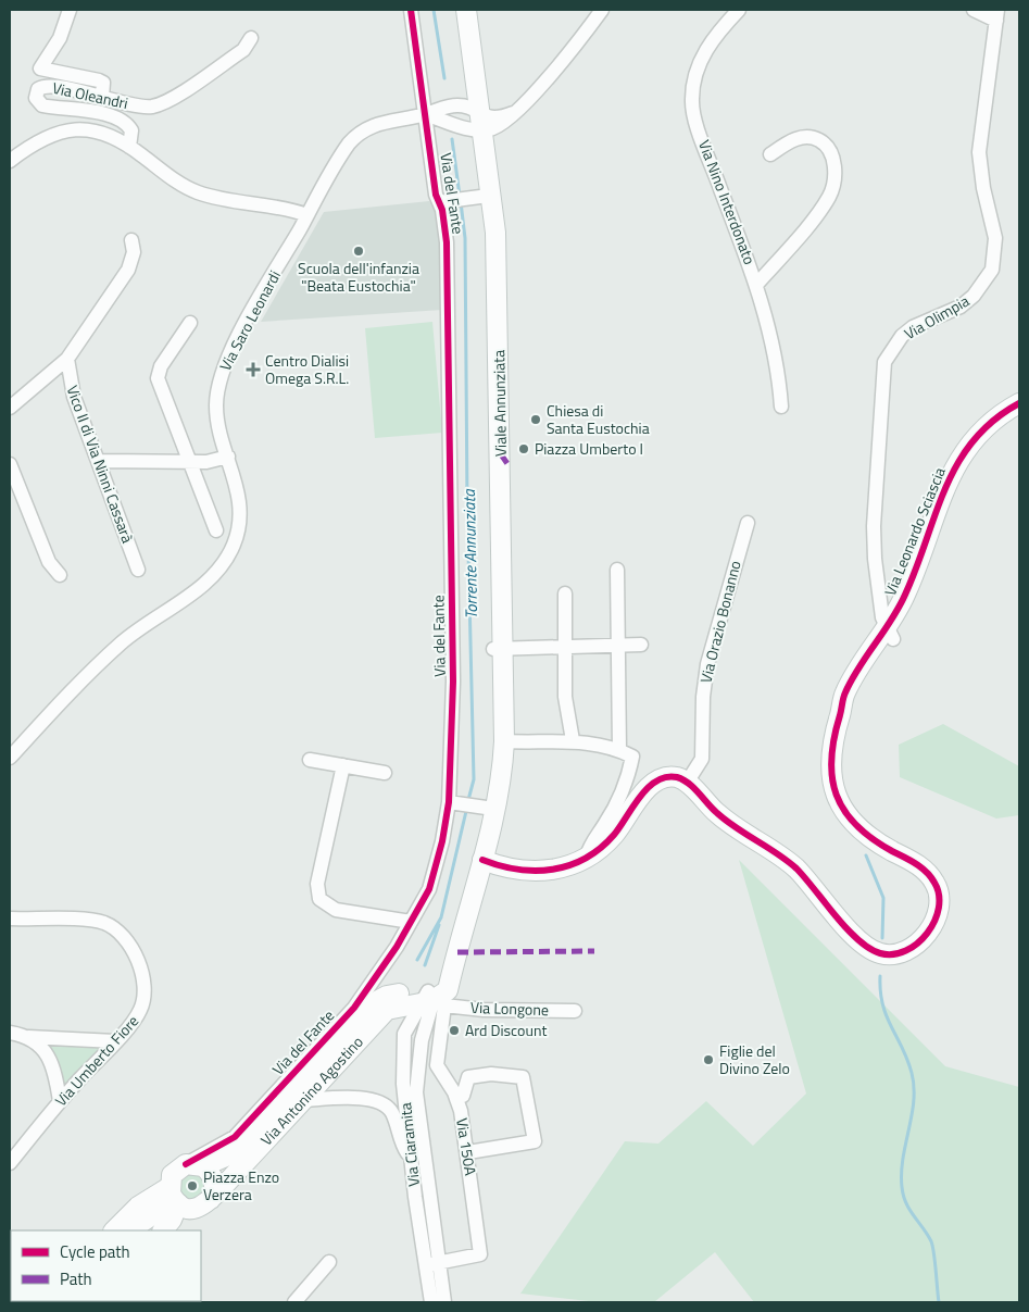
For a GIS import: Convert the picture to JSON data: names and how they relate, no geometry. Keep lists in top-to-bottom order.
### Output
{
  "streets": {
    "main road": ["Viale Annunziata", "Via Leonardo Sciascia", "Via Antonino Agostino"],
    "street": [
      "Via Oleandri",
      "Via del Fante",
      "Via Nino Interdonato",
      "Via Olimpia",
      "Via Saro Leonardi",
      "Vico II di Via Ninni Cassarà",
      "Via Orazio Bonanno",
      "Via Longone",
      "Via Umberto Fiore",
      "Via Ciaramita",
      "Via 150A"
    ]
  },
  "crossings": [
    ["Via del Fante", "Via Saro Leonardi"],
    ["Via del Fante", "Via Antonino Agostino"],
    ["Via Olimpia", "Via Leonardo Sciascia"],
    ["Via Saro Leonardi", "Viale Annunziata"],
    ["Viale Annunziata", "Via Longone"],
    ["Viale Annunziata", "Via Antonino Agostino"],
    ["Viale Annunziata", "Via Ciaramita"],
    ["Viale Annunziata", "Via 150A"],
    ["Via Leonardo Sciascia", "Via Orazio Bonanno"],
    ["Via Longone", "Via Antonino Agostino"],
    ["Via Longone", "Via Ciaramita"],
    ["Via Longone", "Via 150A"],
    ["Via Antonino Agostino", "Via Ciaramita"],
    ["Via Antonino Agostino", "Via 150A"],
    ["Via Ciaramita", "Via 150A"]
  ],
  "water": ["Torrente Annunziata"],
  "places": {
    "other": [
      "Scuola dell'infanzia \"Beata Eustochia\"",
      "Chiesa di Santa Eustochia",
      "Piazza Umberto I",
      "Ard Discount",
      "Figlie del Divino Zelo",
      "Piazza Enzo Verzera"
    ],
    "health": ["Centro Dialisi Omega S.R.L."]
  },
  "legend": ["Cycle path", "Path"]
}
